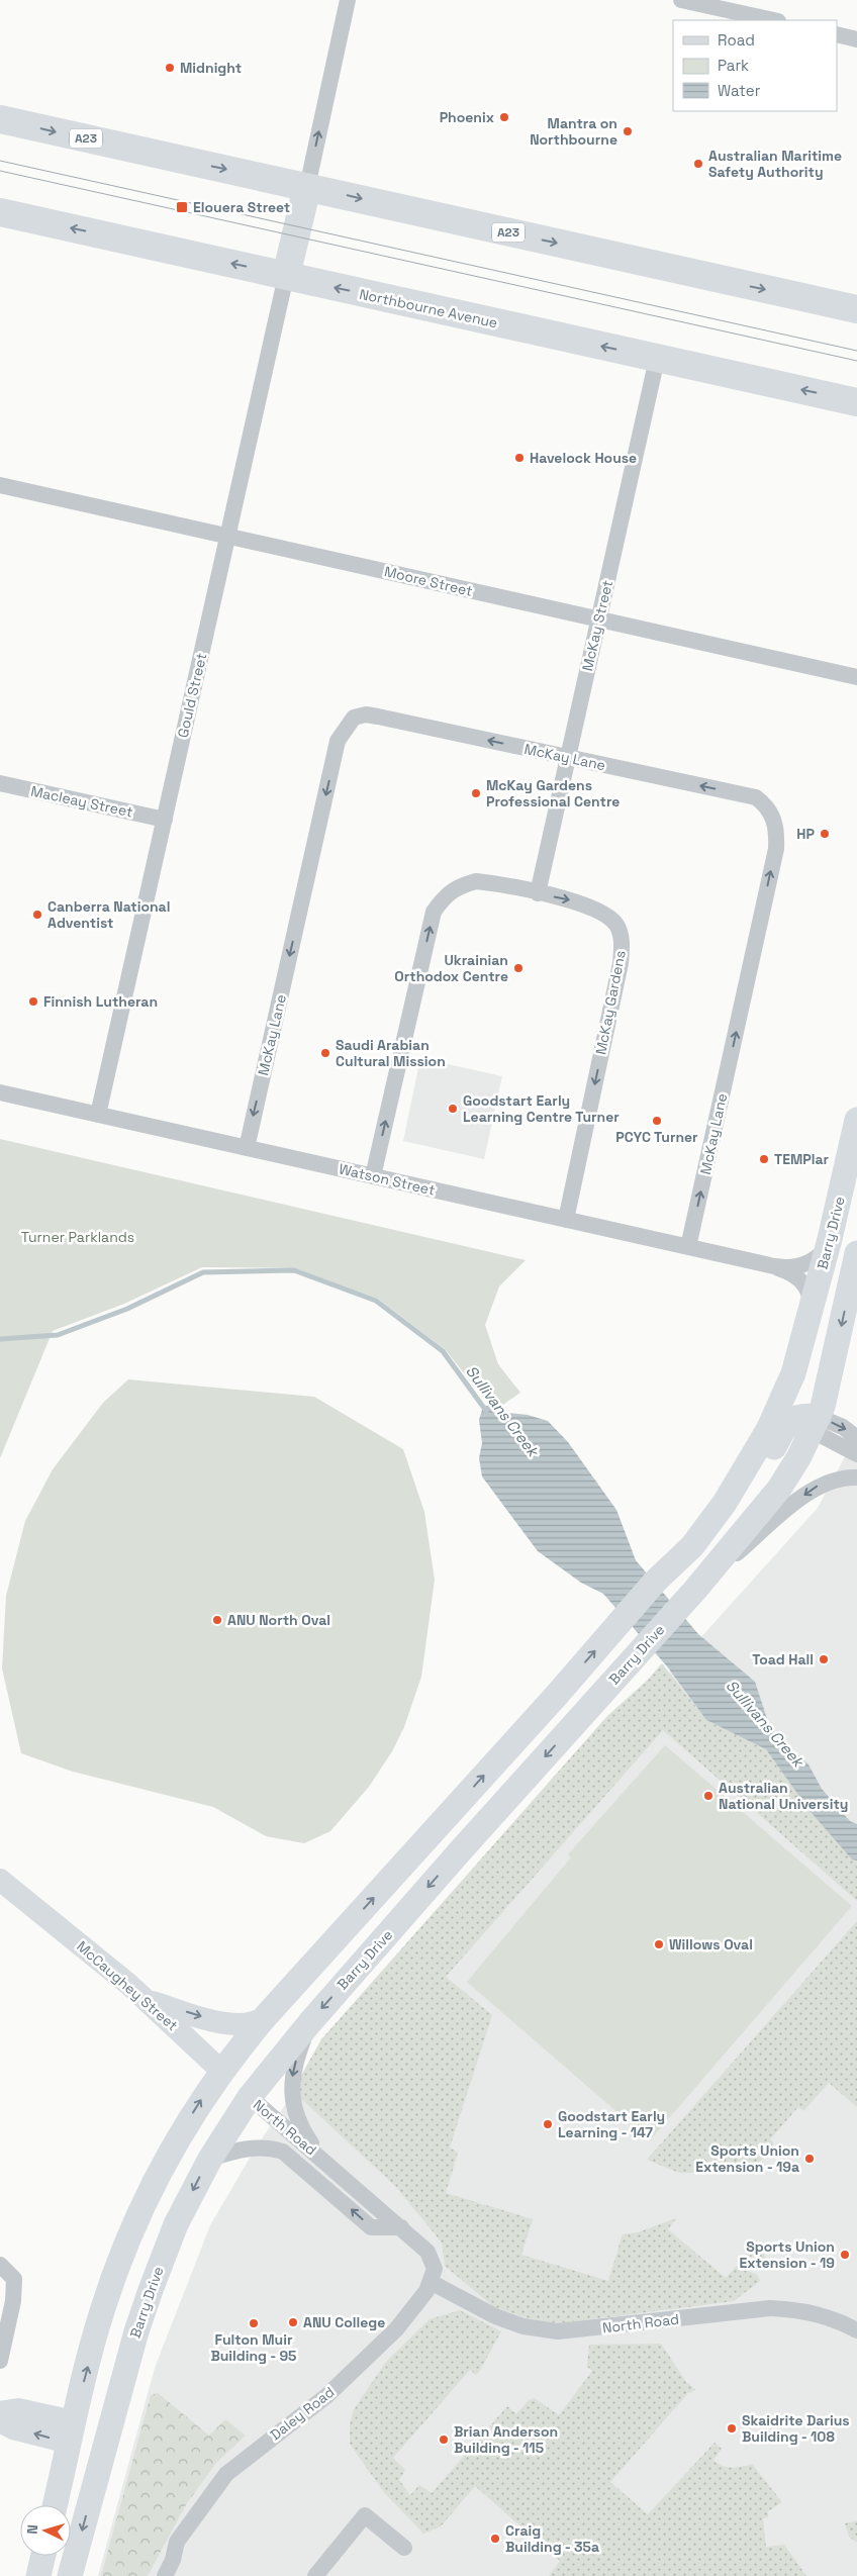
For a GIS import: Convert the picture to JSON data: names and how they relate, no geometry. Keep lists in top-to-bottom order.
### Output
{
  "streets": {
    "highway": ["A23", "Northbourne Avenue"],
    "main road": ["Barry Drive", "McCaughey Street"],
    "street": [
      "Moore Street",
      "McKay Street",
      "Gould Street",
      "McKay Lane",
      "Macleay Street",
      "McKay Gardens",
      "Watson Street",
      "North Road",
      "Daley Road"
    ]
  },
  "crossings": [
    ["Northbourne Avenue", "McKay Street"],
    ["Northbourne Avenue", "Gould Street"],
    ["Moore Street", "McKay Street"],
    ["Moore Street", "Gould Street"],
    ["McKay Street", "McKay Lane"],
    ["McKay Street", "McKay Gardens"],
    ["Gould Street", "Macleay Street"],
    ["Gould Street", "Watson Street"],
    ["McKay Lane", "Watson Street"],
    ["McKay Gardens", "Watson Street"],
    ["Watson Street", "Barry Drive"],
    ["Barry Drive", "McCaughey Street"],
    ["Barry Drive", "North Road"],
    ["McCaughey Street", "North Road"],
    ["North Road", "Daley Road"]
  ],
  "water": ["Sullivans Creek"],
  "parks": ["Turner Parklands"],
  "places": {
    "other": [
      "Midnight",
      "Phoenix",
      "Mantra on Northbourne",
      "Australian Maritime Safety Authority",
      "Havelock House",
      "McKay Gardens Professional Centre",
      "HP",
      "Canberra National Adventist",
      "Ukrainian Orthodox Centre",
      "Finnish Lutheran",
      "Saudi Arabian Cultural Mission",
      "Goodstart Early Learning Centre Turner",
      "PCYC Turner",
      "TEMPlar",
      "ANU North Oval",
      "Toad Hall",
      "Australian National University",
      "Willows Oval",
      "Goodstart Early Learning - 147",
      "Sports Union Extension - 19a",
      "Sports Union Extension - 19",
      "ANU College",
      "Fulton Muir Building - 95",
      "Skaidrite Darius Building - 108",
      "Brian Anderson Building - 115",
      "Craig Building - 35a"
    ],
    "transit": ["Elouera Street"]
  },
  "legend": ["Road", "Park", "Water"],
  "north": "left"
}
